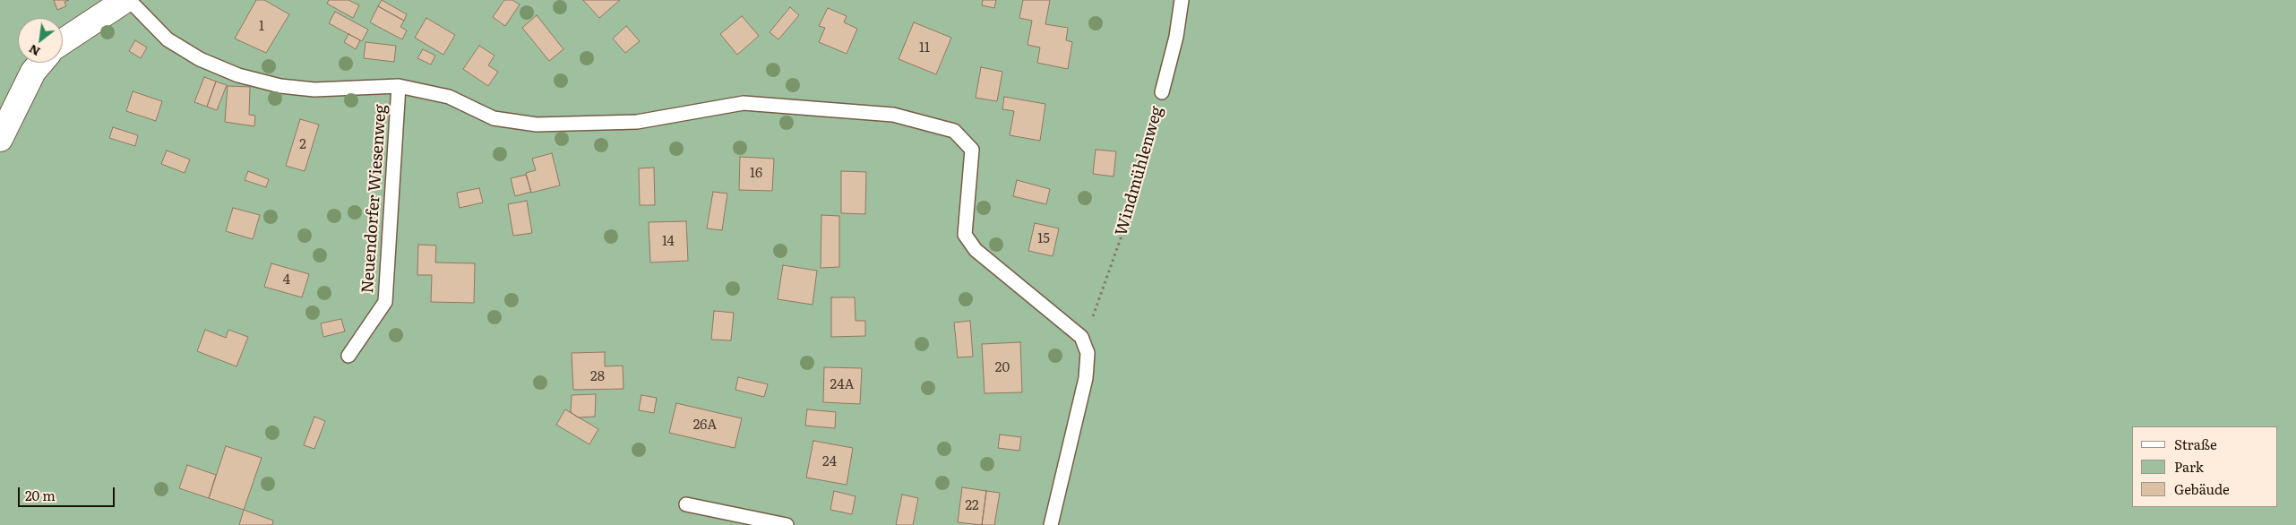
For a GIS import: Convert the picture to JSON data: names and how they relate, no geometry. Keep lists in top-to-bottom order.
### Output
{
  "streets": {
    "lane": ["Windmühlenweg", "Neuendorfer Wiesenweg"]
  },
  "crossings": [
    ["Windmühlenweg", "Neuendorfer Wiesenweg"]
  ],
  "house_numbers": [
    "1",
    "11",
    "2",
    "16",
    "15",
    "14",
    "4",
    "20",
    "28",
    "24A",
    "26A",
    "24",
    "22"
  ],
  "legend": ["Straße", "Park", "Gebäude"],
  "scale_bar": "20 m",
  "north": "bottom left"
}
